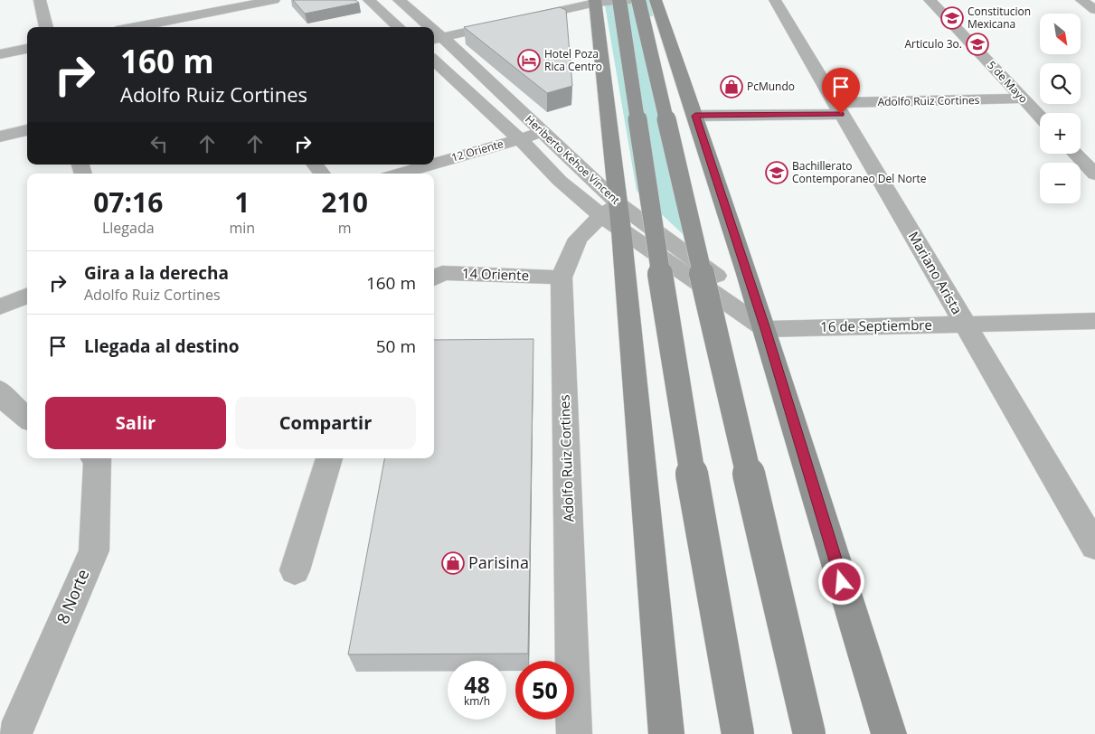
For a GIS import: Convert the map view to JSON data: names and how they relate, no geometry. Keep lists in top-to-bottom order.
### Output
{
  "streets": {
    "street": [
      "5 de Mayo",
      "Adolfo Ruiz Cortines",
      "12 Oriente",
      "Heriberto Kehoe Vincent",
      "Mariano Arista",
      "14 Oriente",
      "16 de Septiembre",
      "8 Norte"
    ]
  },
  "crossings": [
    ["5 de Mayo", "Adolfo Ruiz Cortines"],
    ["Adolfo Ruiz Cortines", "Heriberto Kehoe Vincent"],
    ["Adolfo Ruiz Cortines", "Mariano Arista"],
    ["Adolfo Ruiz Cortines", "14 Oriente"],
    ["12 Oriente", "Heriberto Kehoe Vincent"],
    ["Heriberto Kehoe Vincent", "16 de Septiembre"],
    ["Mariano Arista", "16 de Septiembre"]
  ],
  "places": {
    "school or university": ["Constitucion Mexicana", "Articulo 3o.", "Bachillerato Contemporaneo Del Norte"],
    "hotel": ["Hotel Poza Rica Centro"],
    "shop": ["PcMundo", "Parisina"]
  },
  "north": "bottom right",
  "page": {
    "map_buttons": ["+", "−"],
    "turn": ["160 m", "Adolfo Ruiz Cortines"],
    "eta": [
      "07:16",
      "Llegada",
      "1",
      "min",
      "210",
      "m"
    ],
    "list": [
      {
        "name": "Gira a la derecha",
        "note": "Adolfo Ruiz Cortines",
        "value": "160 m"
      },
      {
        "name": "Llegada al destino",
        "value": "50 m"
      }
    ],
    "buttons": ["Salir", "Compartir"],
    "speed": "48 km/h",
    "limit": "50"
  }
}
